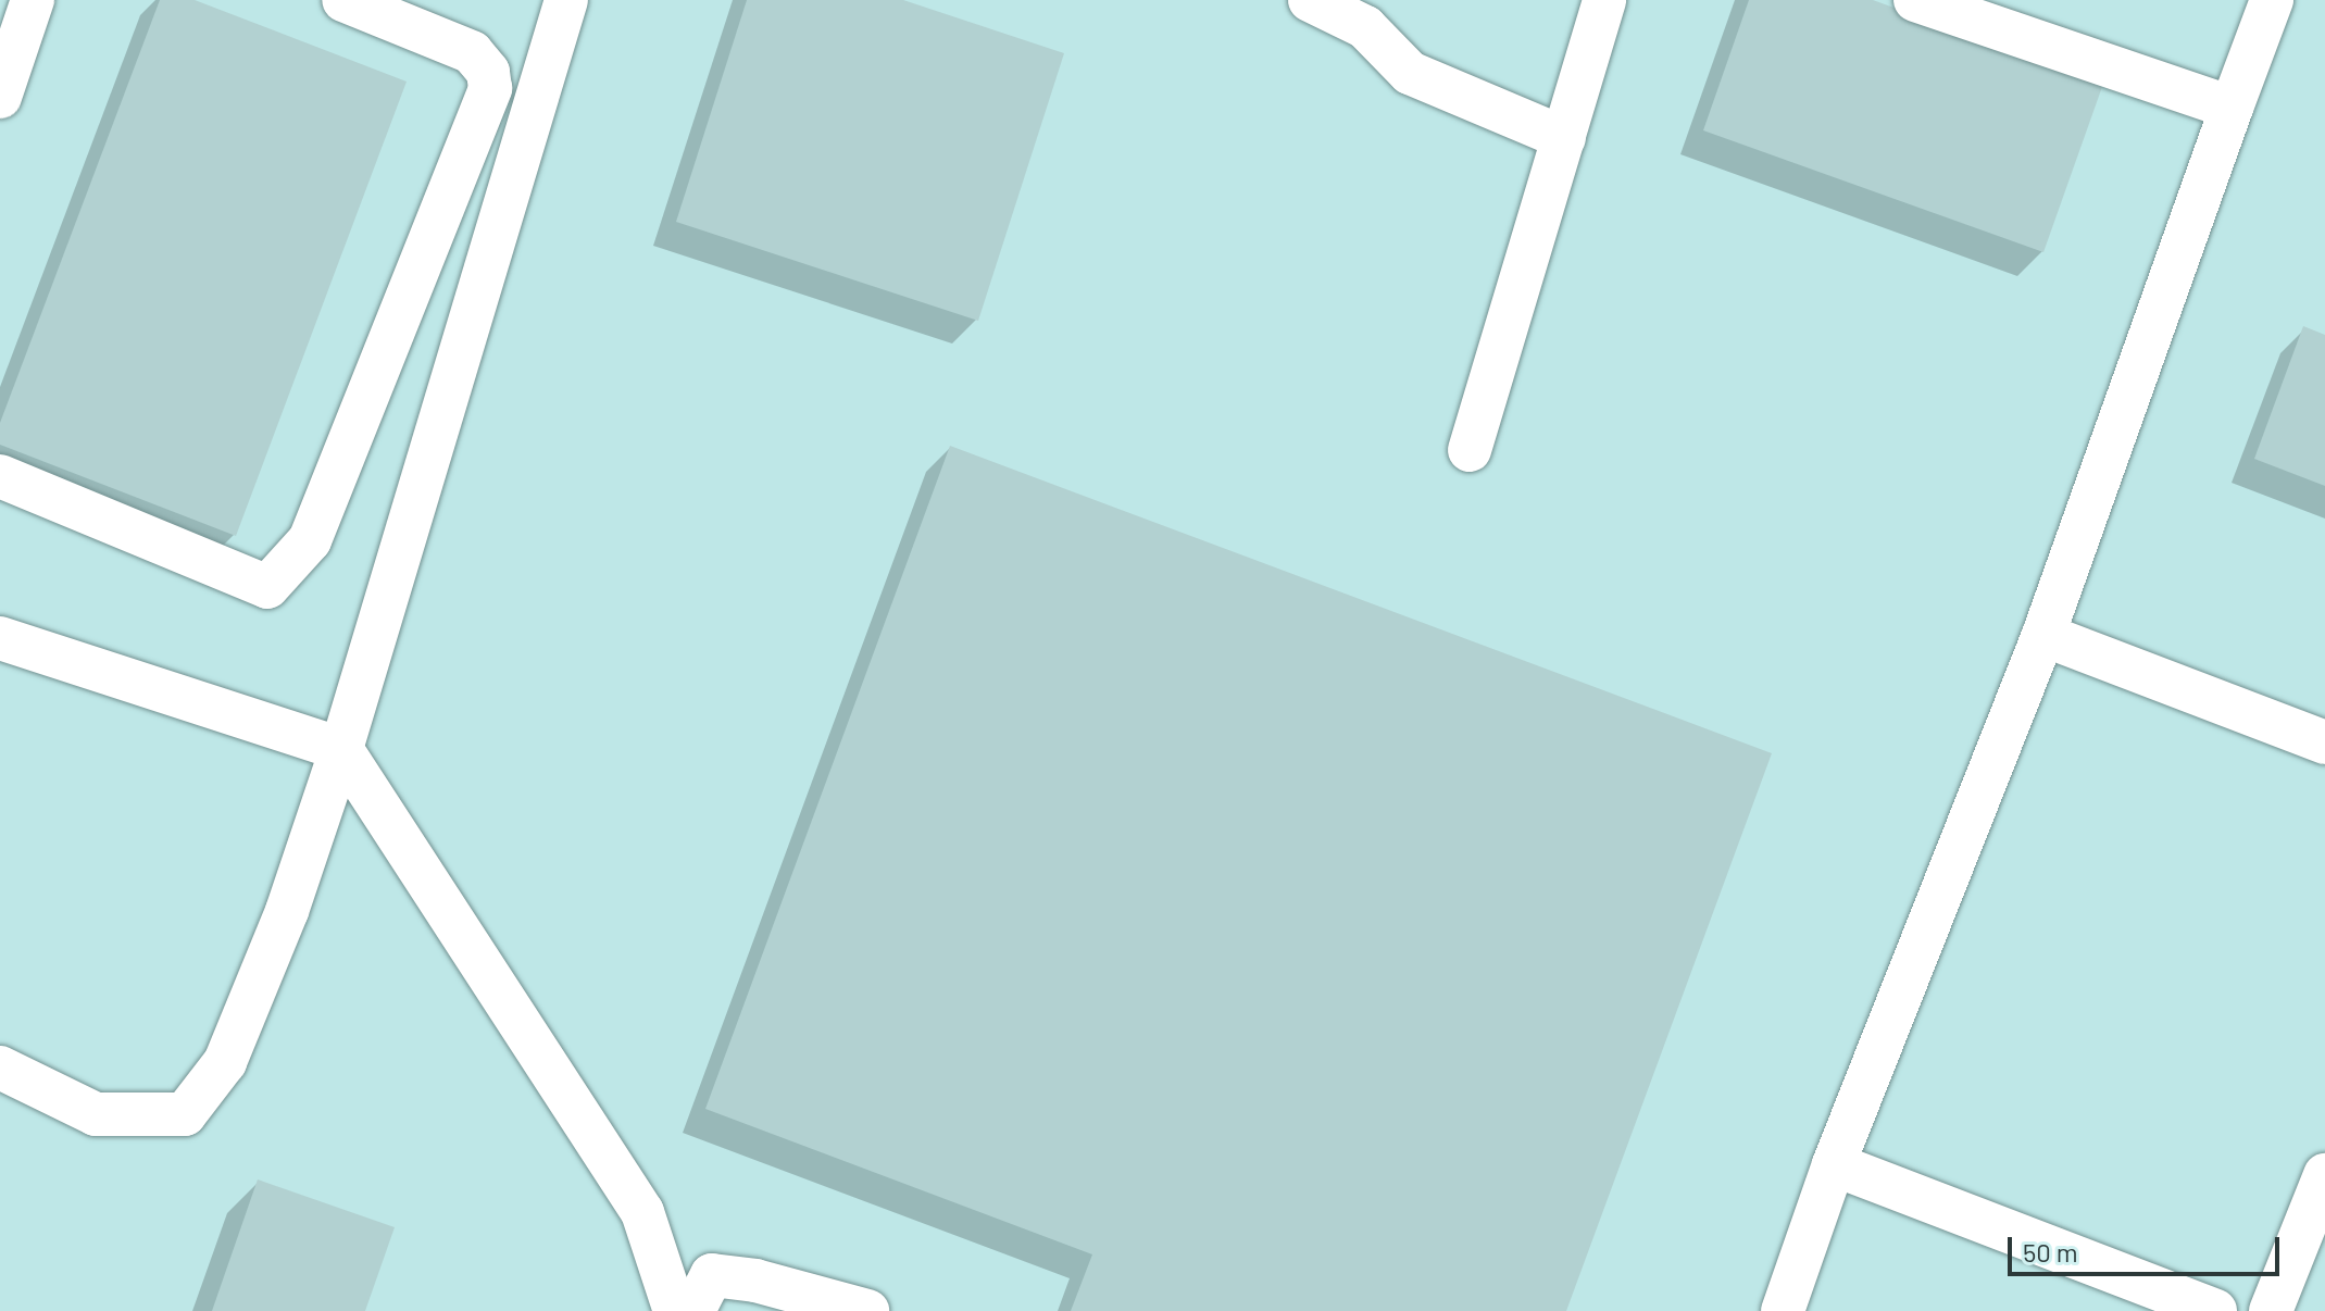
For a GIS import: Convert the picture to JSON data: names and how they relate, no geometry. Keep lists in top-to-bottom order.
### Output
{
  "scale_bar": "50 m"
}
